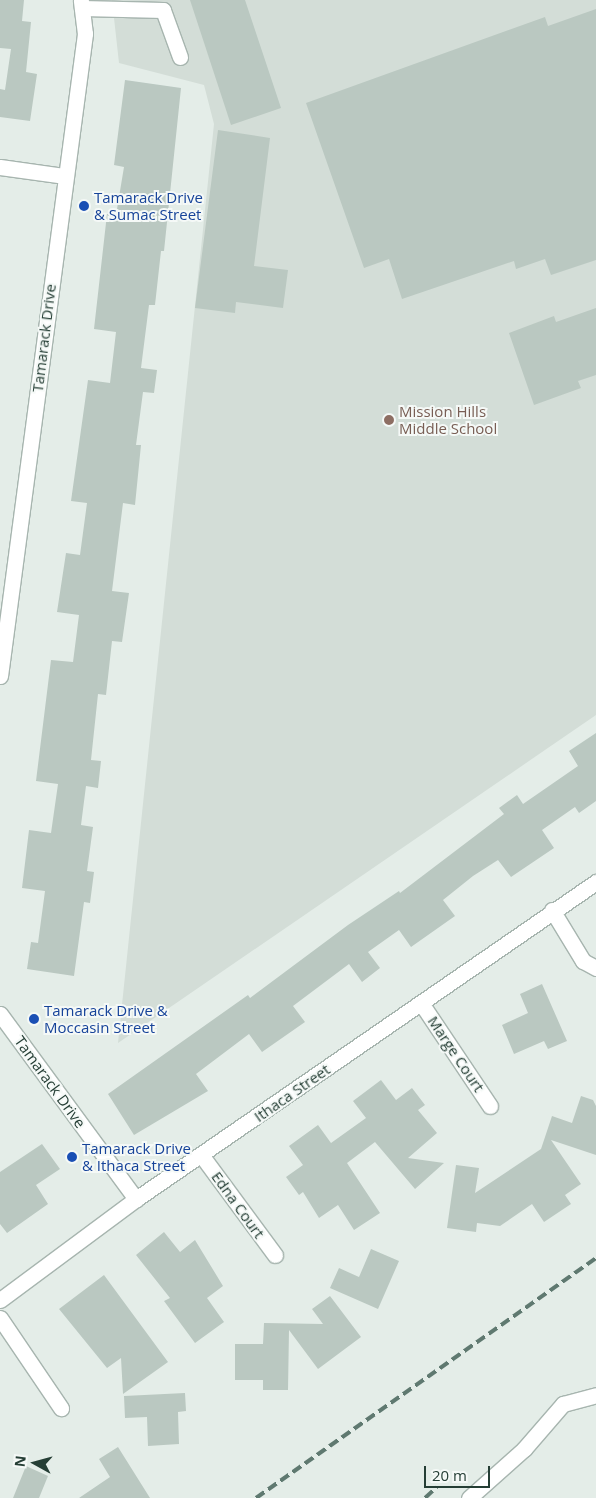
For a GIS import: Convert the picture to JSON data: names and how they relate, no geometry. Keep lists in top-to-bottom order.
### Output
{
  "streets": {
    "street": [
      "Tamarack Drive",
      "Marge Court",
      "Ithaca Street",
      "Edna Court"
    ]
  },
  "crossings": [
    ["Tamarack Drive", "Ithaca Street"],
    ["Marge Court", "Ithaca Street"],
    ["Ithaca Street", "Edna Court"]
  ],
  "places": [
    "Tamarack Drive & Sumac Street",
    "Mission Hills Middle School",
    "Tamarack Drive & Moccasin Street",
    "Tamarack Drive & Ithaca Street"
  ],
  "scale_bar": "20 m",
  "north": "left"
}
